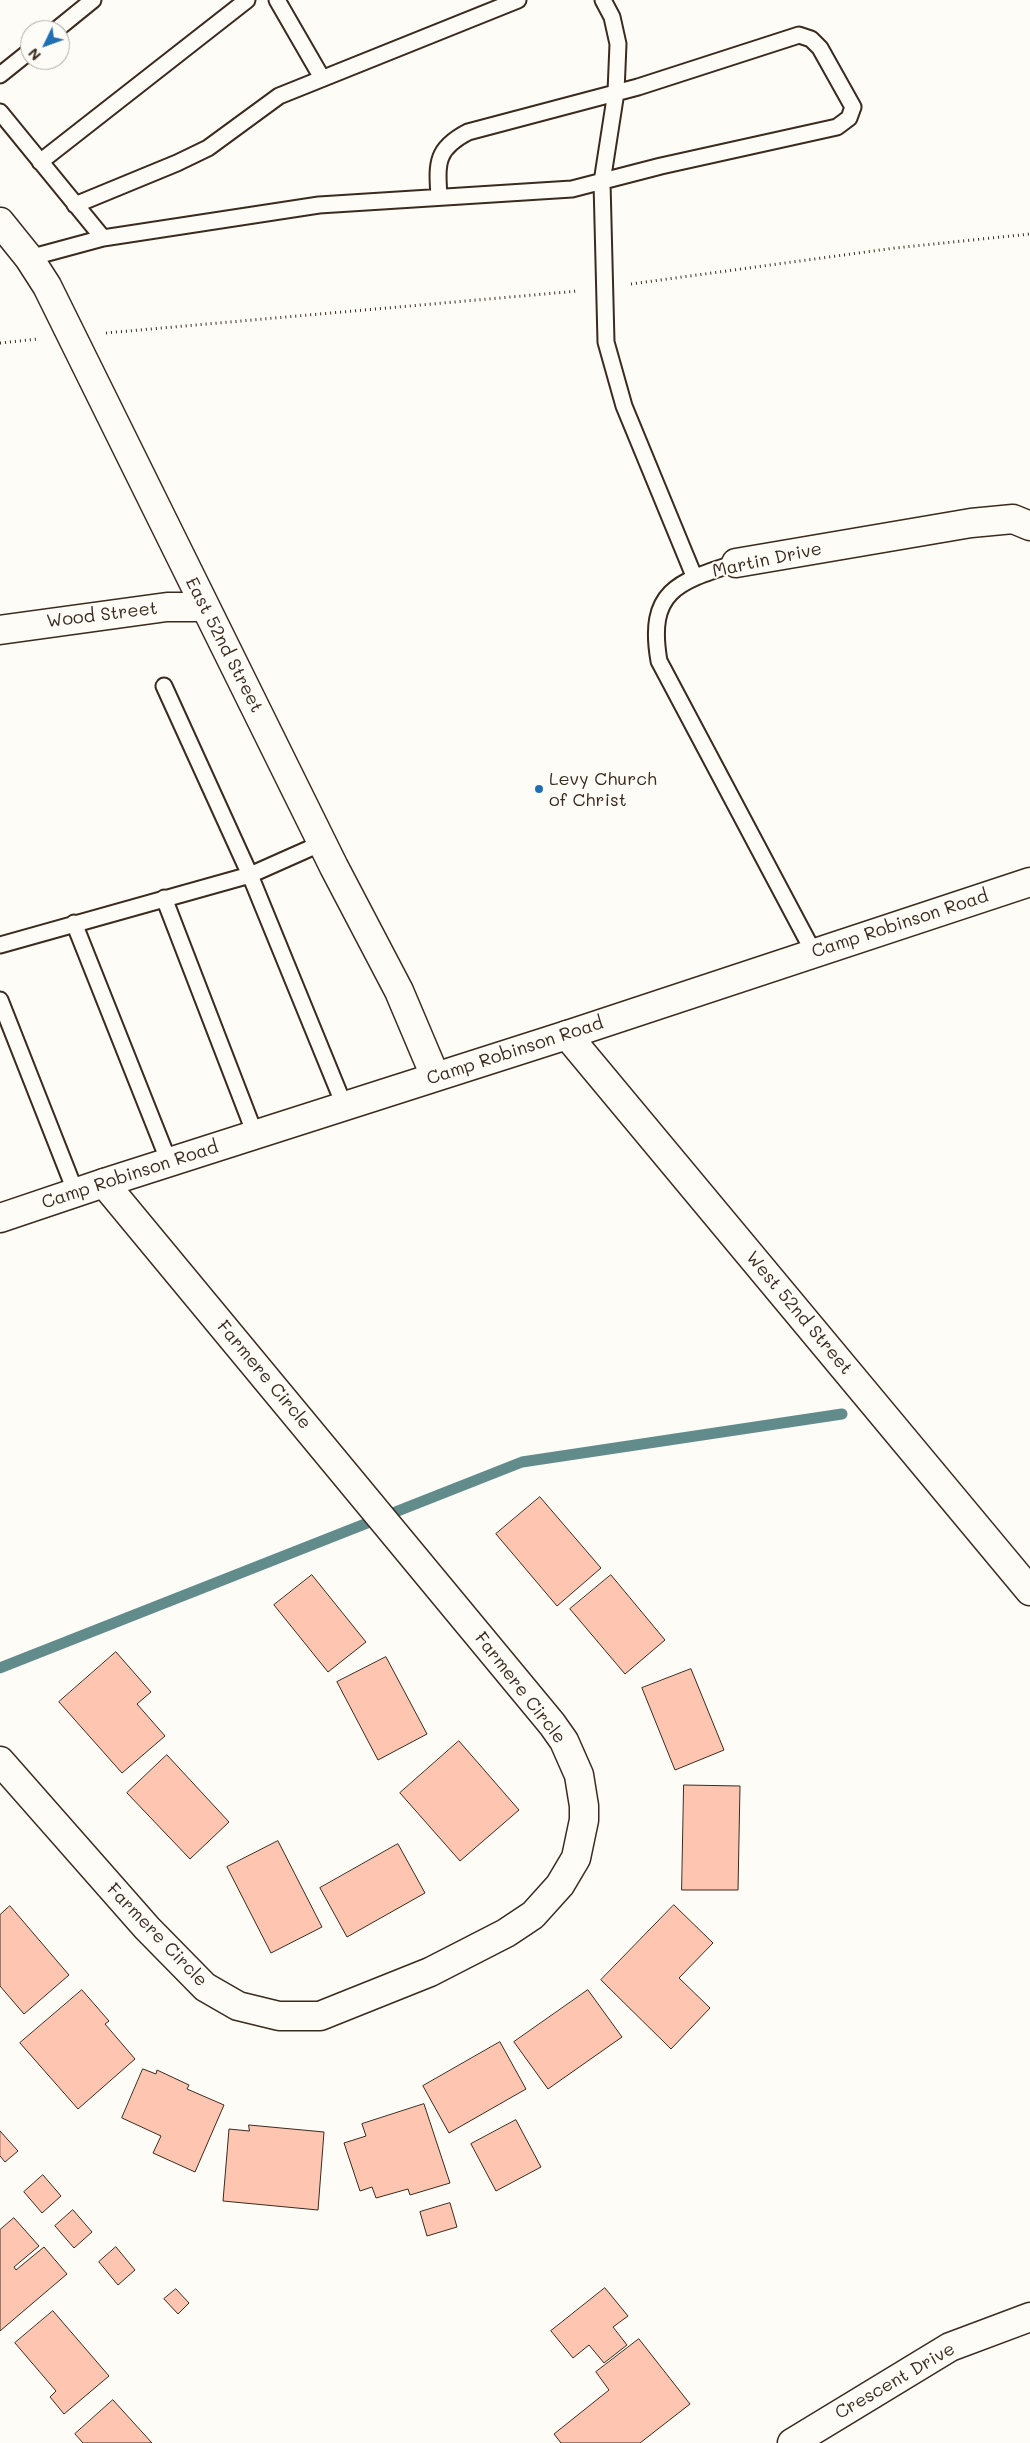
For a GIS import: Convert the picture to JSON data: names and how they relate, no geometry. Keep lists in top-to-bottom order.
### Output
{
  "streets": {
    "street": [
      "Martin Drive",
      "Wood Street",
      "East 52nd Street",
      "Camp Robinson Road",
      "West 52nd Street",
      "Farmere Circle",
      "Crescent Drive"
    ]
  },
  "crossings": [
    ["Martin Drive", "Camp Robinson Road"],
    ["Wood Street", "East 52nd Street"],
    ["East 52nd Street", "Camp Robinson Road"],
    ["Camp Robinson Road", "West 52nd Street"],
    ["Camp Robinson Road", "Farmere Circle"]
  ],
  "places": ["Levy Church of Christ"],
  "north": "bottom left"
}
